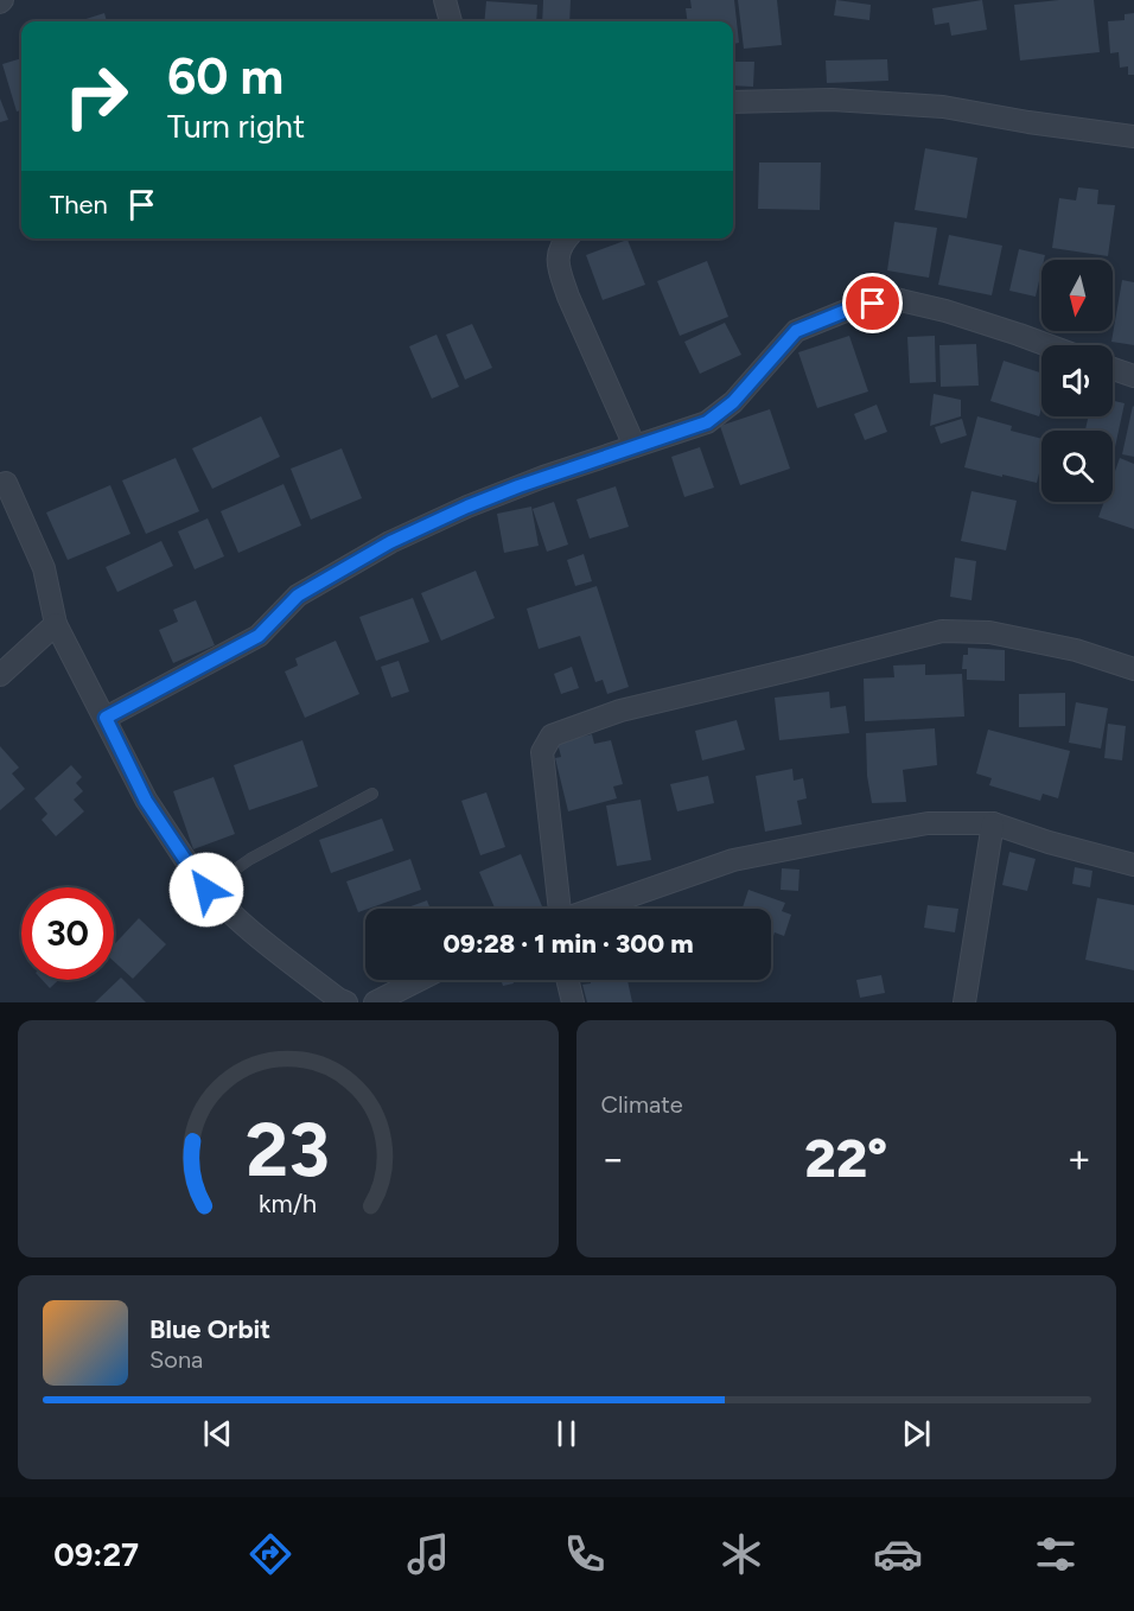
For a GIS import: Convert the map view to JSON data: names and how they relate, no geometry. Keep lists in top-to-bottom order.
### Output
{
  "north": "bottom",
  "page": {
    "turn": ["60 m", "Turn right"],
    "then": "Then",
    "limit": "30",
    "trip": "09:28 · 1 min · 300 m",
    "tile": "Climate",
    "heat": ["−", "22°", "+"],
    "song": ["Blue Orbit", "Sona"],
    "tabs": "09:27",
    "gauge": ["23", "km/h"]
  }
}
